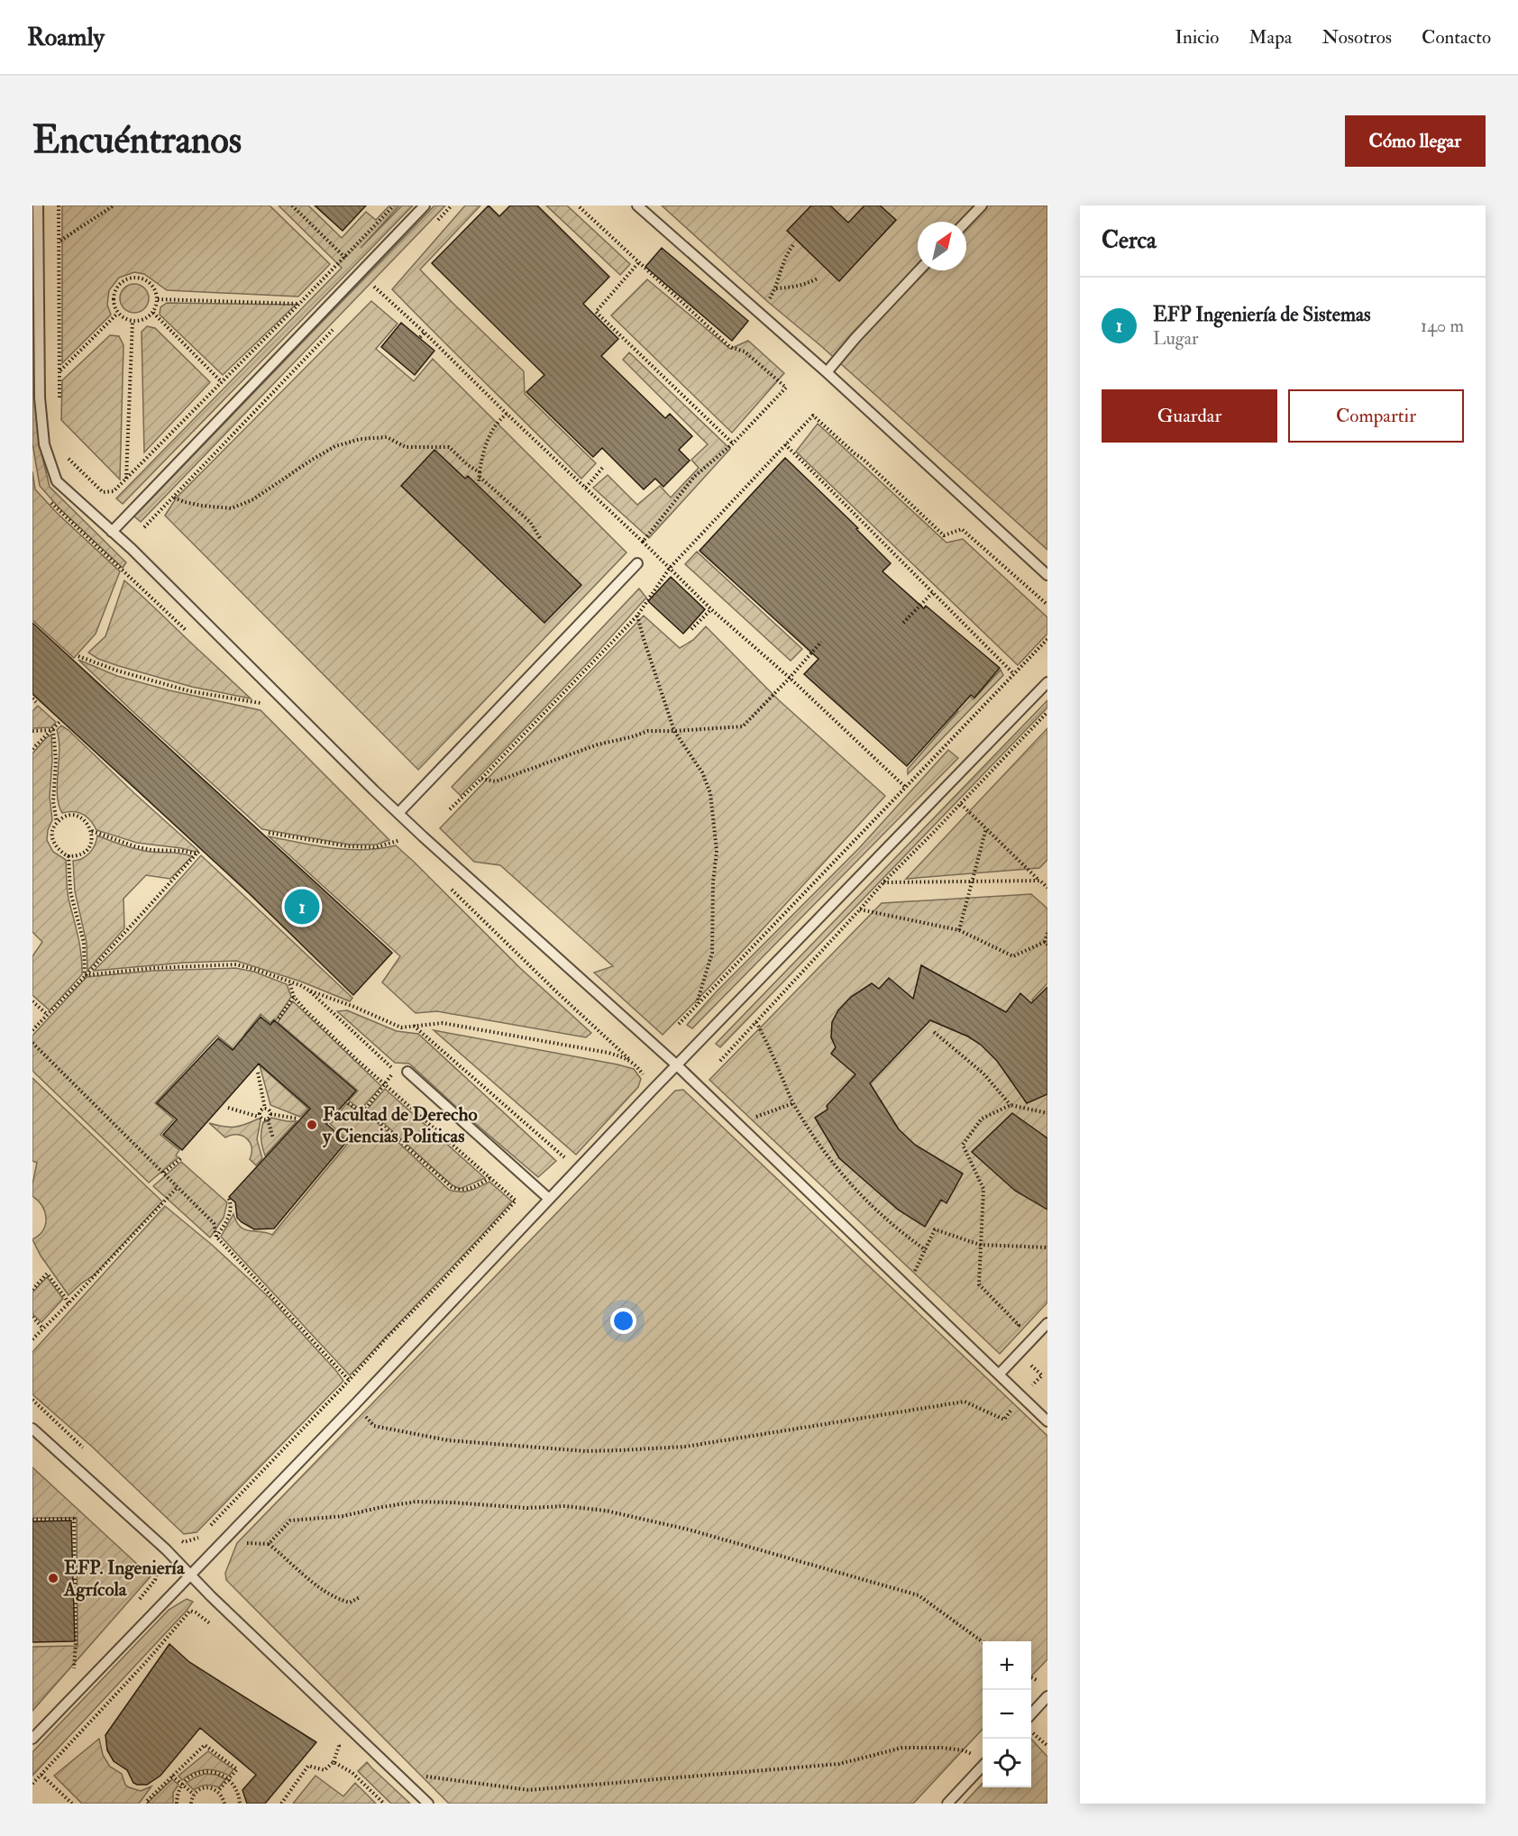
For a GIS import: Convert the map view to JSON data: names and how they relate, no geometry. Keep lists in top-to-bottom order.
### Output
{
  "places": ["Facultad de Derecho y Ciencias Politicas", "EFP. Ingeniería Agrícola"],
  "north": "top right",
  "page": {
    "header": "Roamly",
    "nav": [
      "Inicio",
      "Mapa",
      "Nosotros",
      "Contacto"
    ],
    "buttons": [
      "Cómo llegar",
      ["Guardar", "Compartir"]
    ],
    "title": "Encuéntranos",
    "heading": "Cerca",
    "list": [
      {
        "mark": "1",
        "name": "EFP Ingeniería de Sistemas",
        "note": "Lugar",
        "value": "140 m"
      }
    ],
    "pins": "1",
    "map_buttons": ["+", "−"]
  }
}
